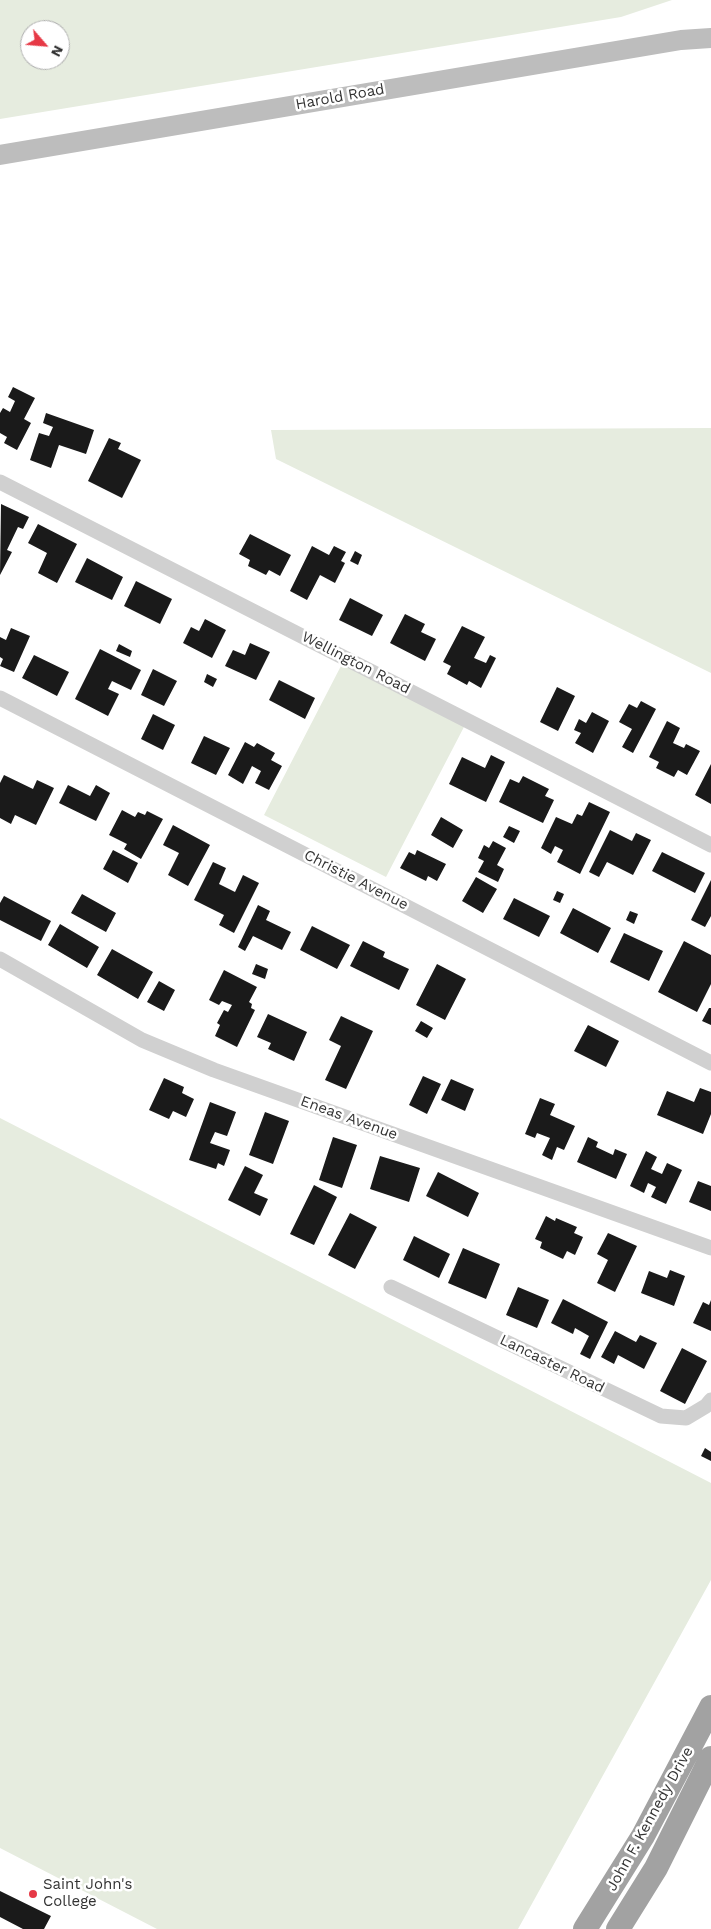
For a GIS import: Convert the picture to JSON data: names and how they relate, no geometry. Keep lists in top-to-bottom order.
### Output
{
  "streets": {
    "highway": ["John F. Kennedy Drive"],
    "main road": ["Harold Road"],
    "street": [
      "Wellington Road",
      "Christie Avenue",
      "Eneas Avenue",
      "Lancaster Road"
    ]
  },
  "places": ["Saint John's College"],
  "north": "bottom right"
}
